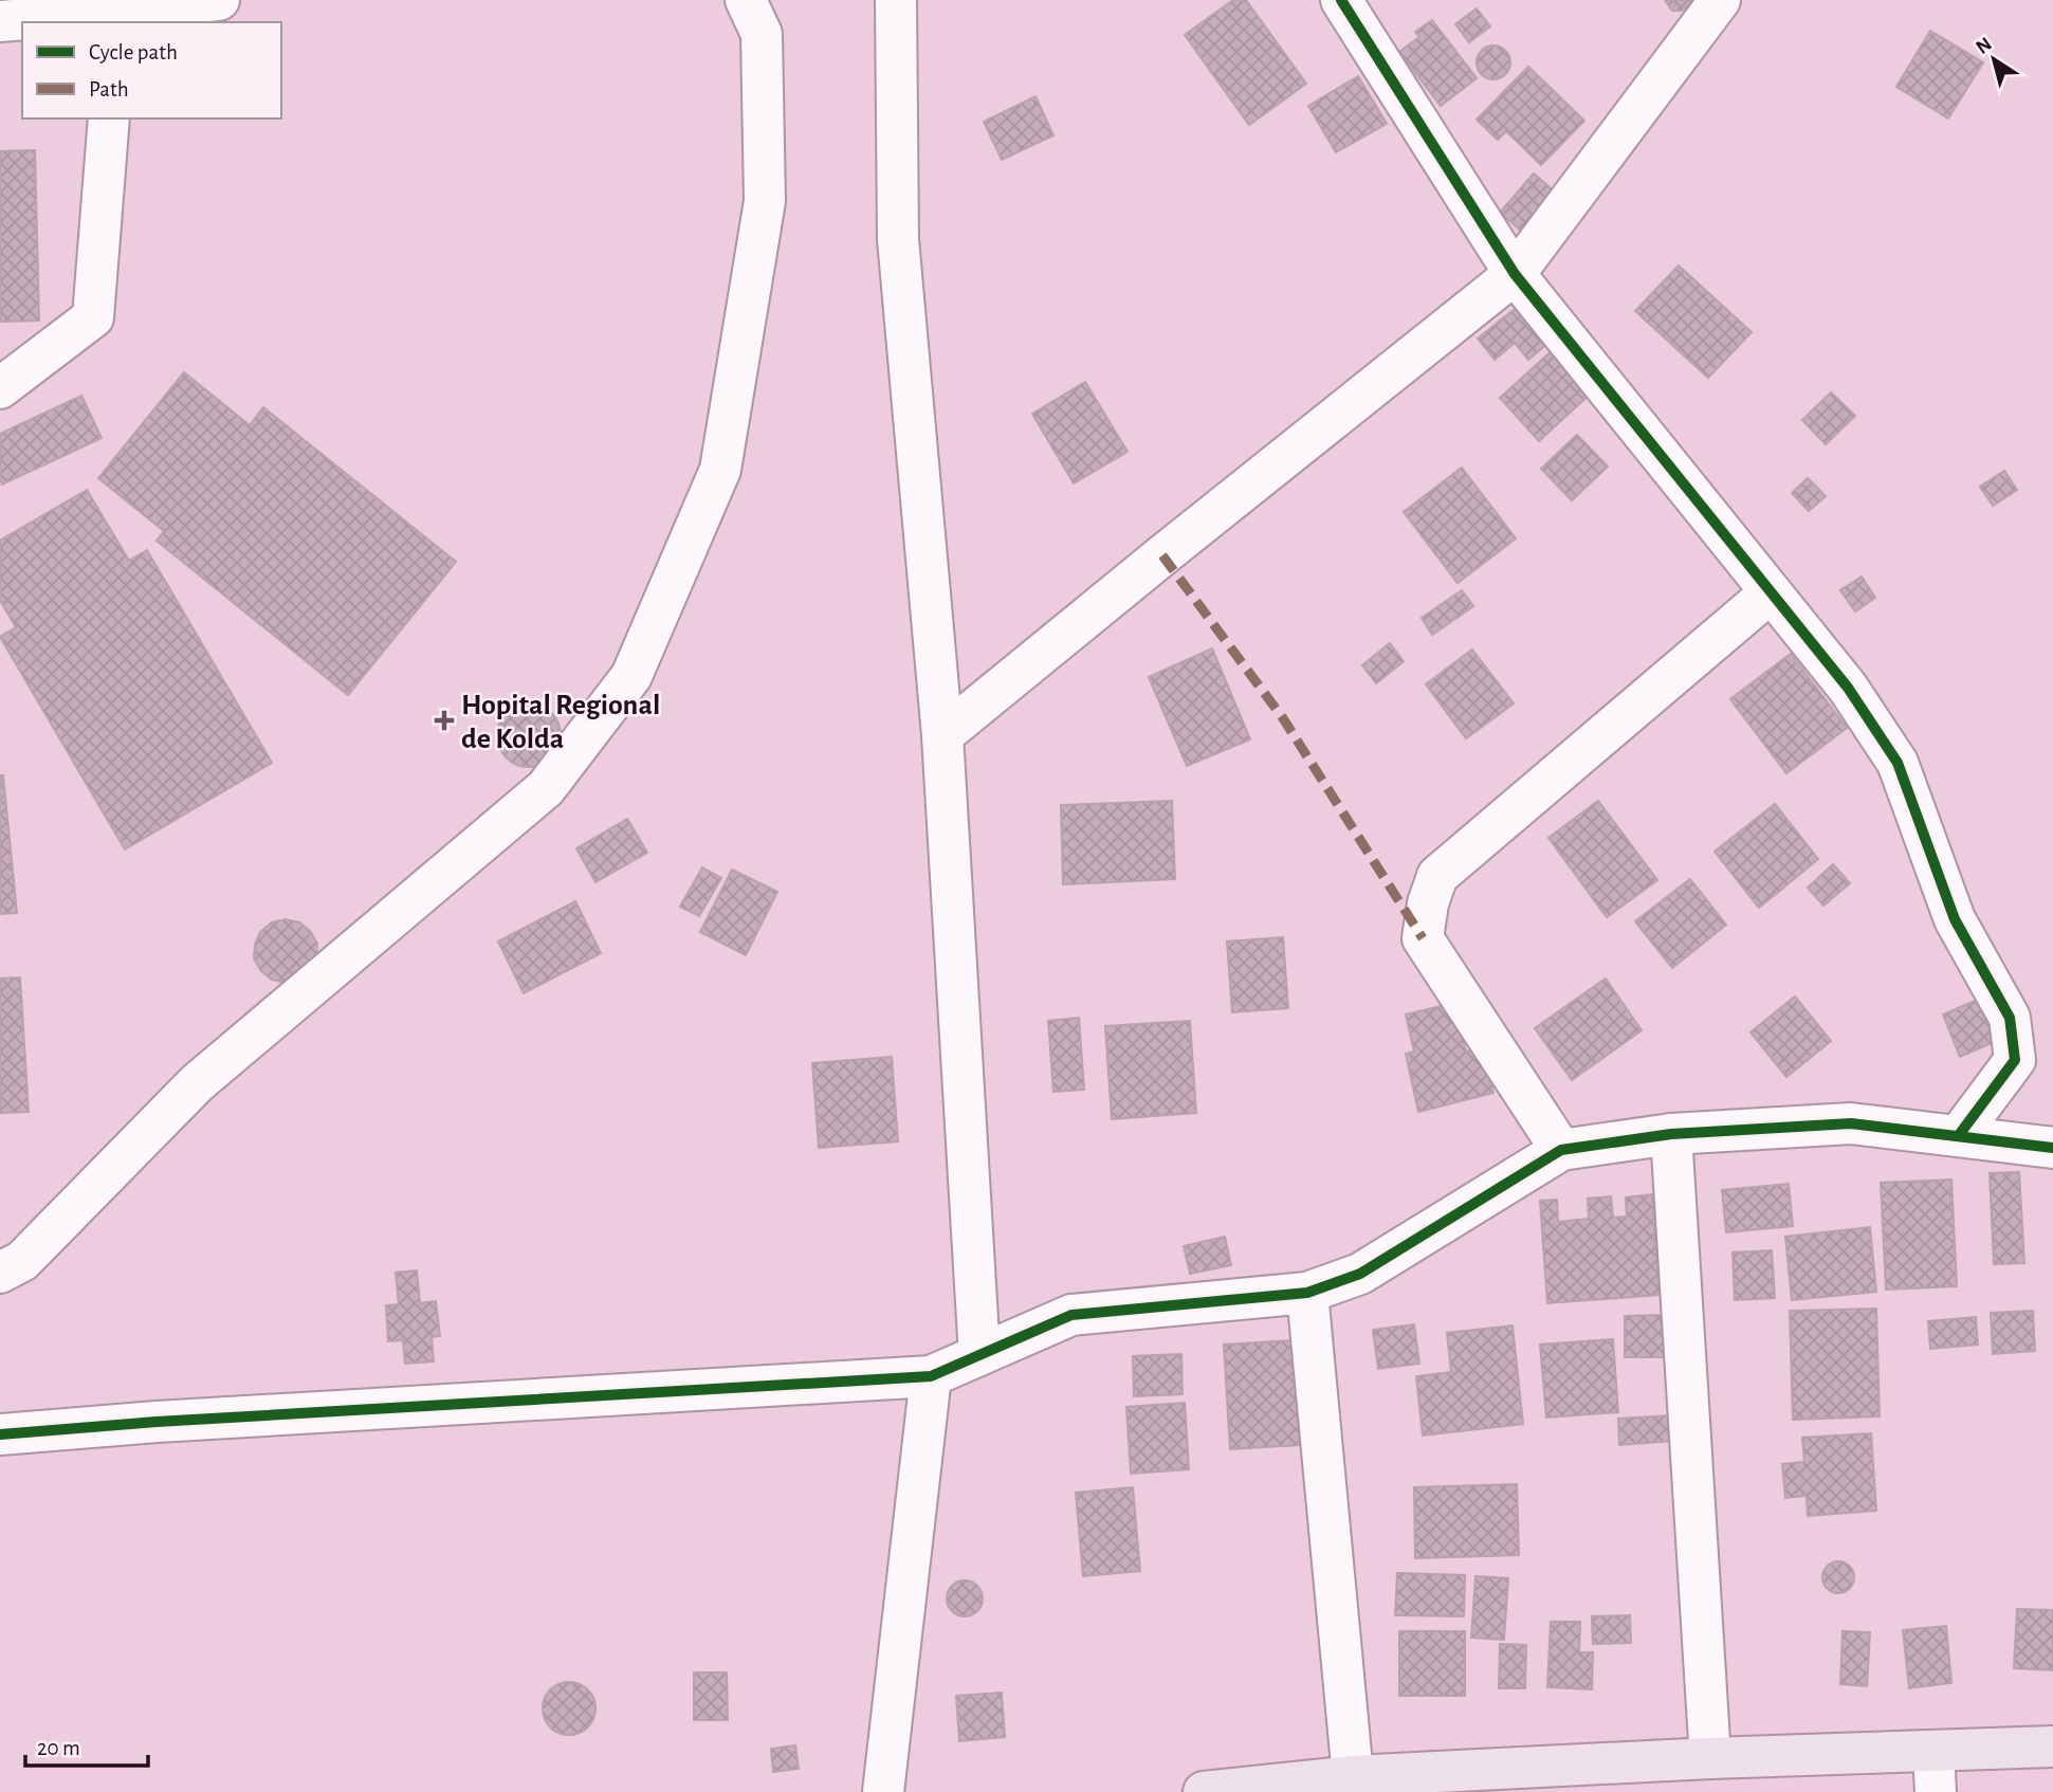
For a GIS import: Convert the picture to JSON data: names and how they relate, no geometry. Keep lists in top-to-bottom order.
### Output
{
  "places": {
    "health": ["Hopital Regional de Kolda"]
  },
  "legend": ["Cycle path", "Path"],
  "scale_bar": "20 m",
  "north": "top left"
}
